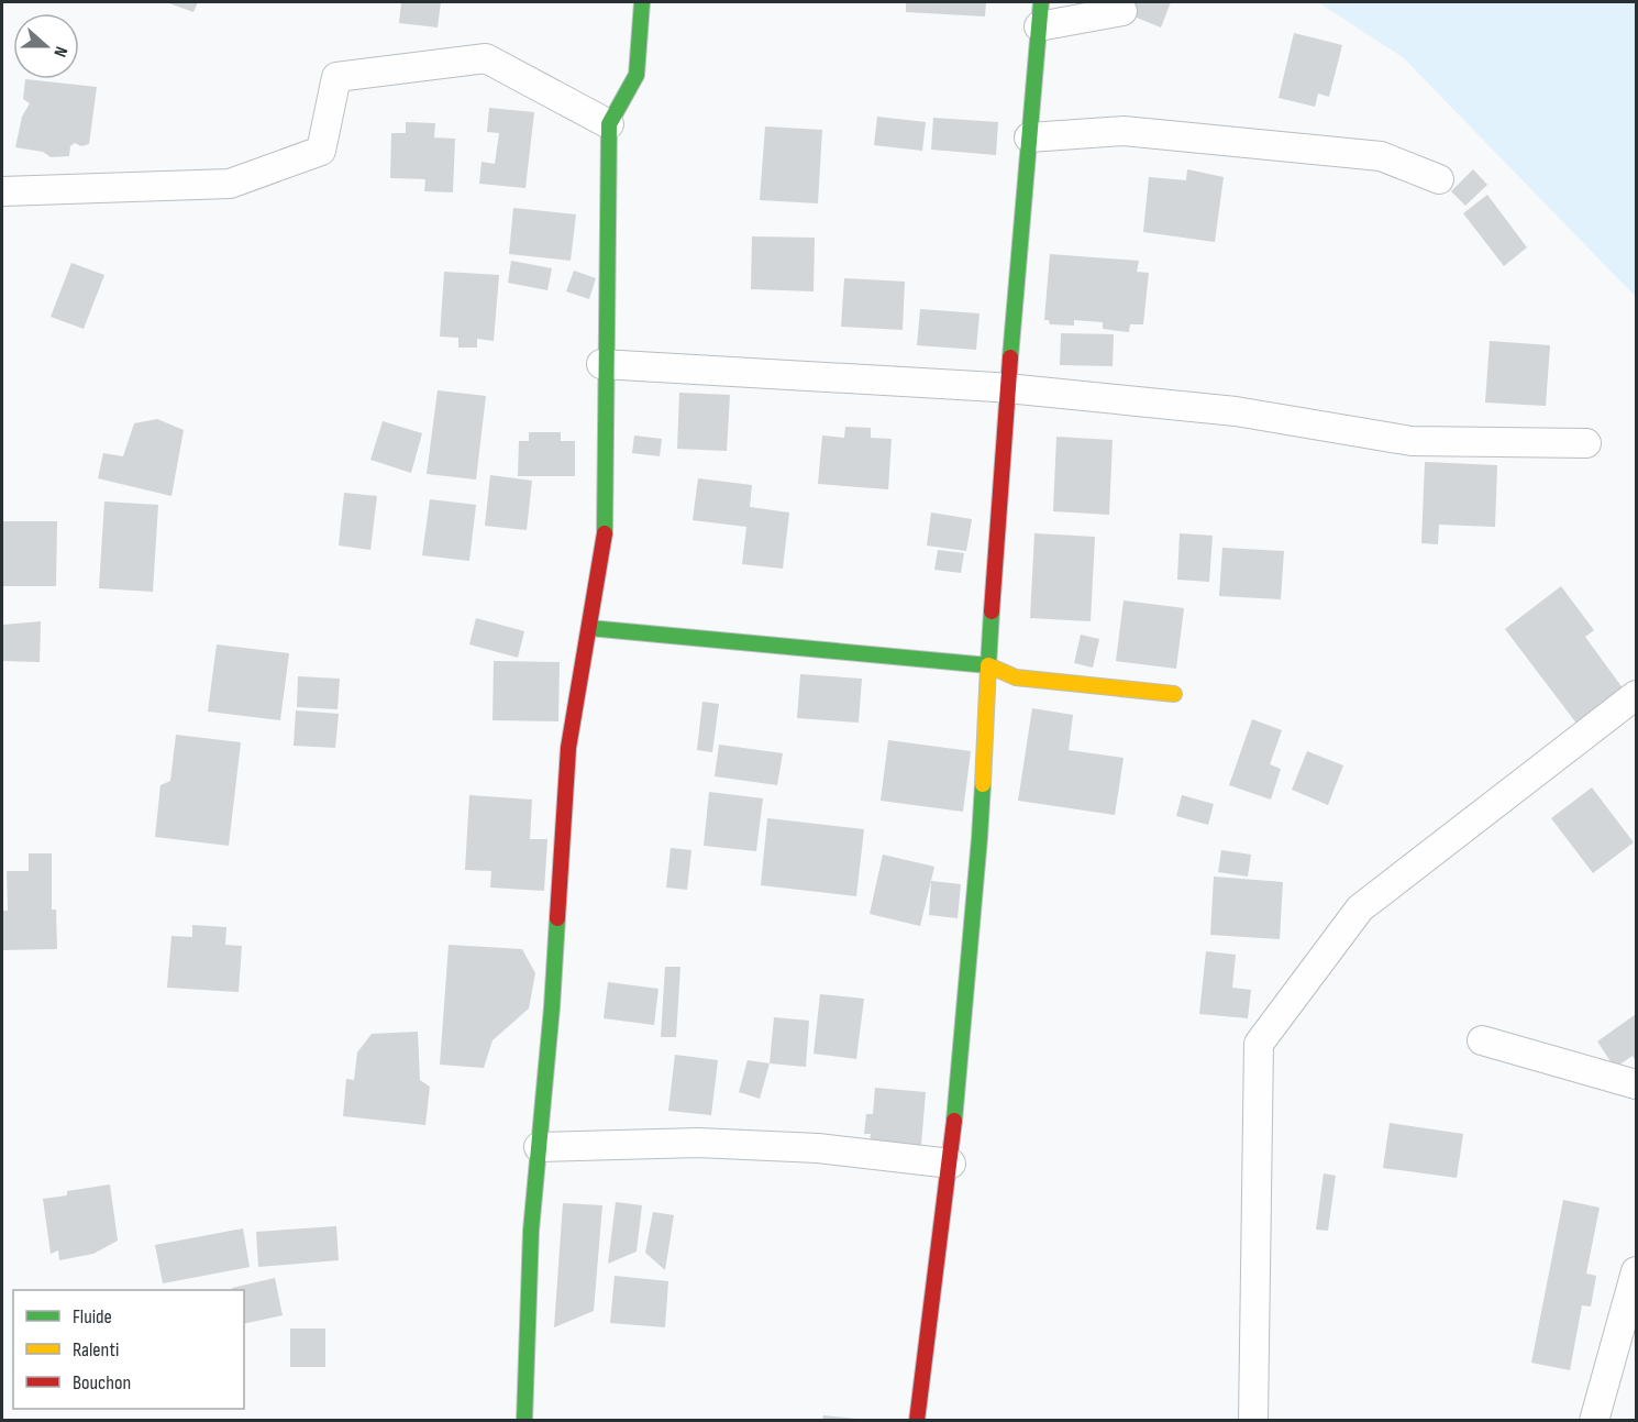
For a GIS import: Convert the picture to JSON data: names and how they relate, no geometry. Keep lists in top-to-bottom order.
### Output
{
  "legend": ["Fluide", "Ralenti", "Bouchon"],
  "north": "right"
}
